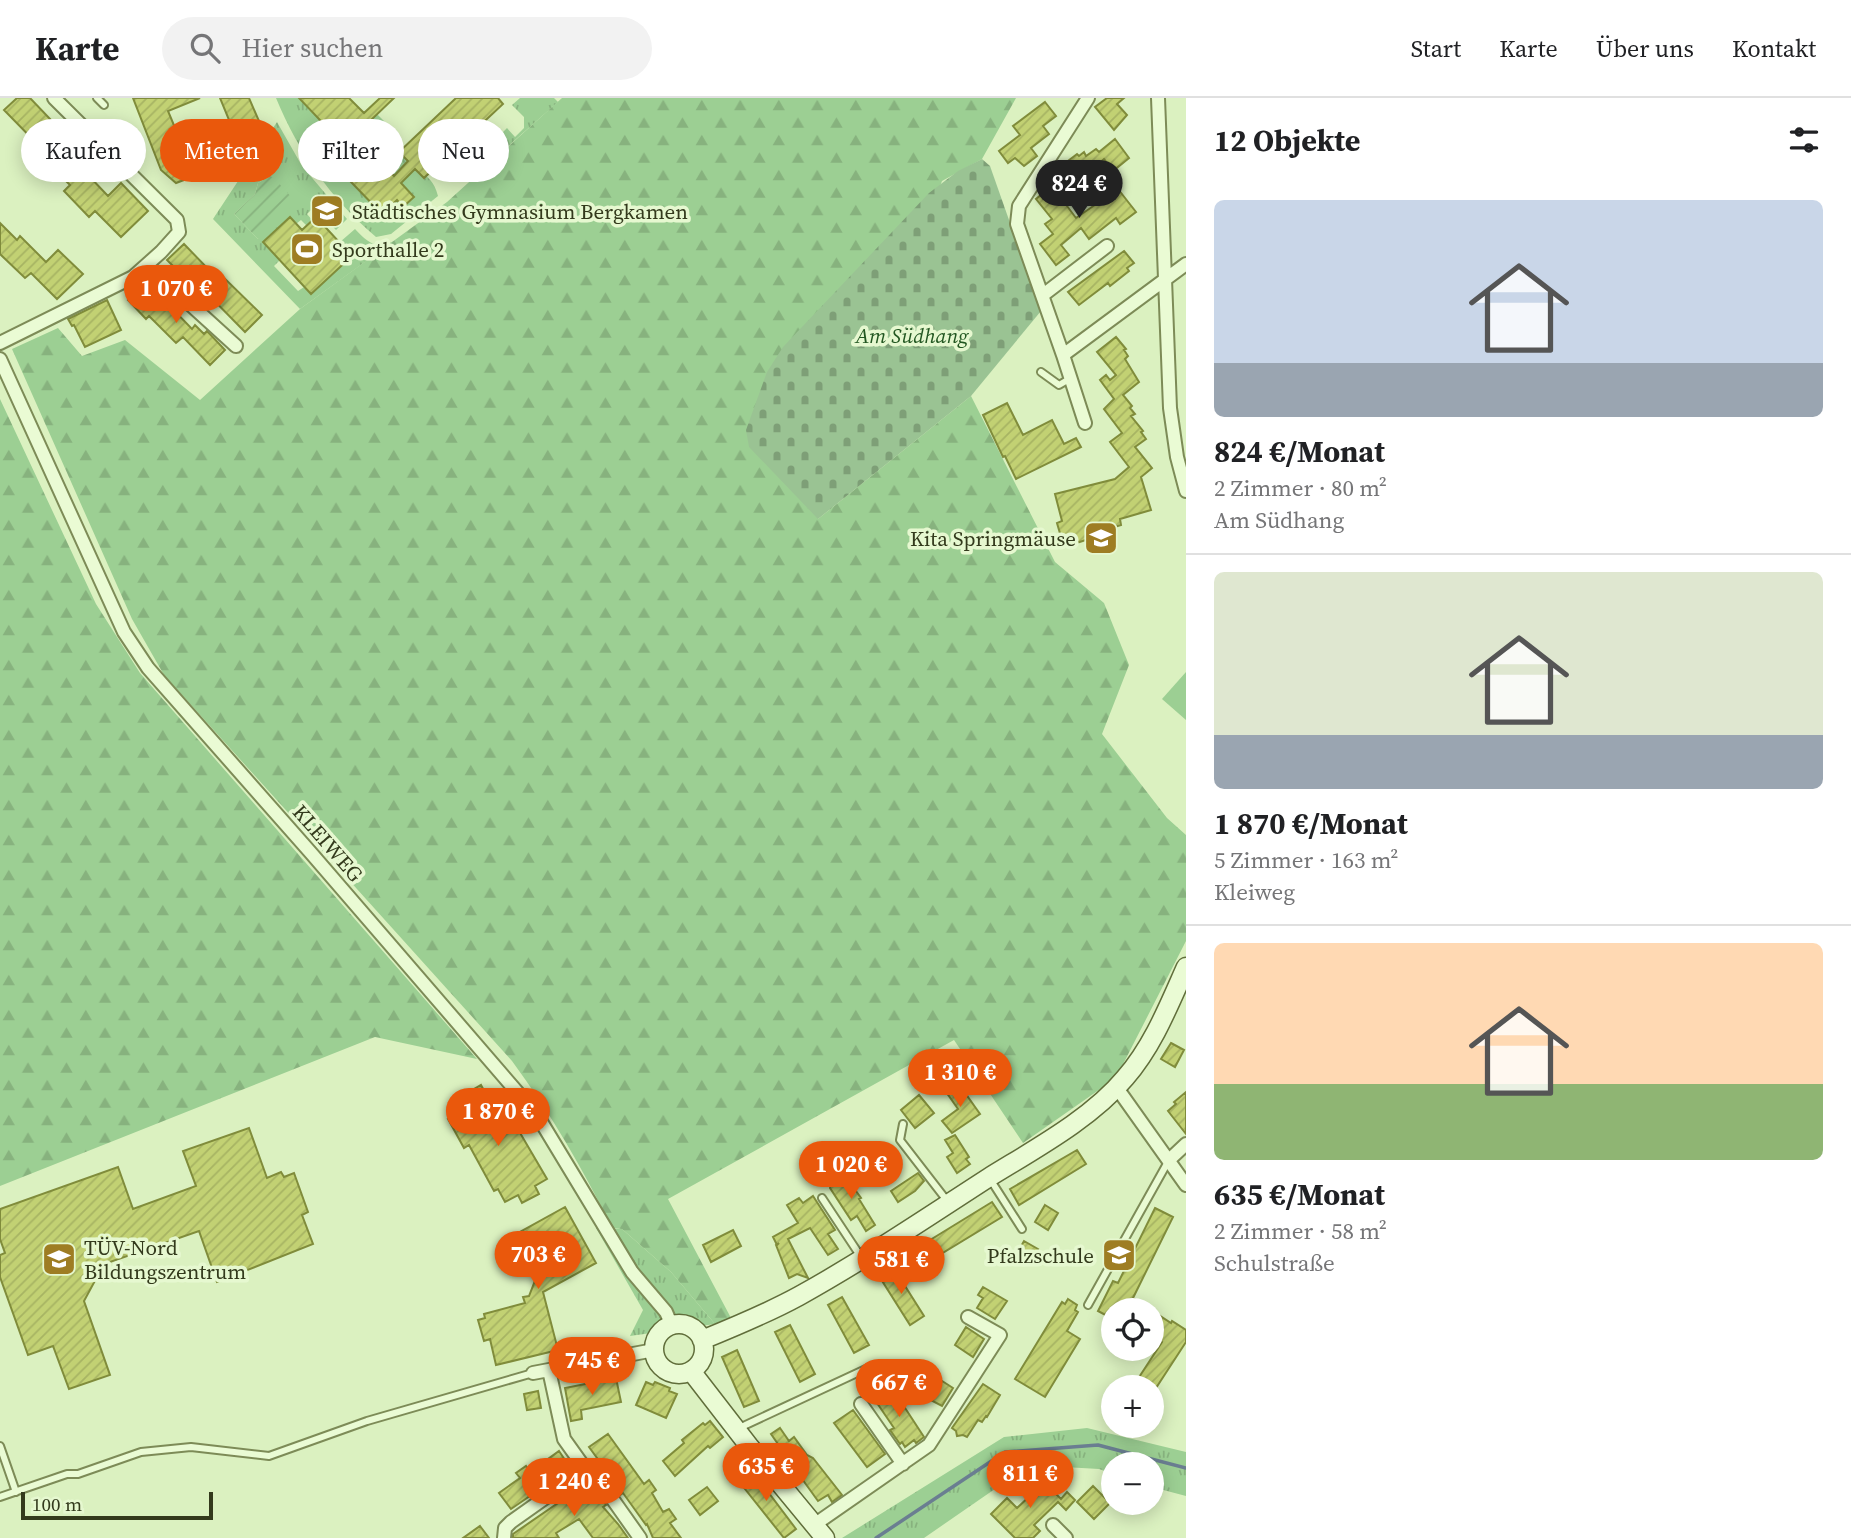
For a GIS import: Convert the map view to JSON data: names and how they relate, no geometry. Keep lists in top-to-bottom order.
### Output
{
  "streets": {
    "street": ["KLEIWEG"]
  },
  "parks": ["Am Südhang"],
  "places": {
    "school or university": [
      "Städtisches Gymnasium Bergkamen",
      "Kita Springmäuse",
      "Pfalzschule",
      "TÜV-Nord Bildungszentrum"
    ],
    "sports": ["Sporthalle 2"]
  },
  "scale_bar": "100 m",
  "page": {
    "header": "Karte",
    "search": "Hier suchen",
    "nav": [
      "Start",
      "Karte",
      "Über uns",
      "Kontakt"
    ],
    "heading": "12 Objekte",
    "chip": [
      "Kaufen",
      "Mieten",
      "Filter",
      "Neu"
    ],
    "price": [
      "824 €",
      "1 070 €",
      "1 310 €",
      "1 870 €",
      "1 020 €",
      "703 €",
      "581 €",
      "745 €",
      "667 €",
      "635 €",
      "811 €",
      "1 240 €"
    ],
    "list": [
      {
        "name": "824 €/Monat",
        "note": "2 Zimmer · 80 m² · Am Südhang"
      },
      {
        "name": "1 870 €/Monat",
        "note": "5 Zimmer · 163 m² · Kleiweg"
      },
      {
        "name": "635 €/Monat",
        "note": "2 Zimmer · 58 m² · Schulstraße"
      }
    ],
    "map_buttons": ["+", "−"],
    "scale": "100 m"
  }
}
